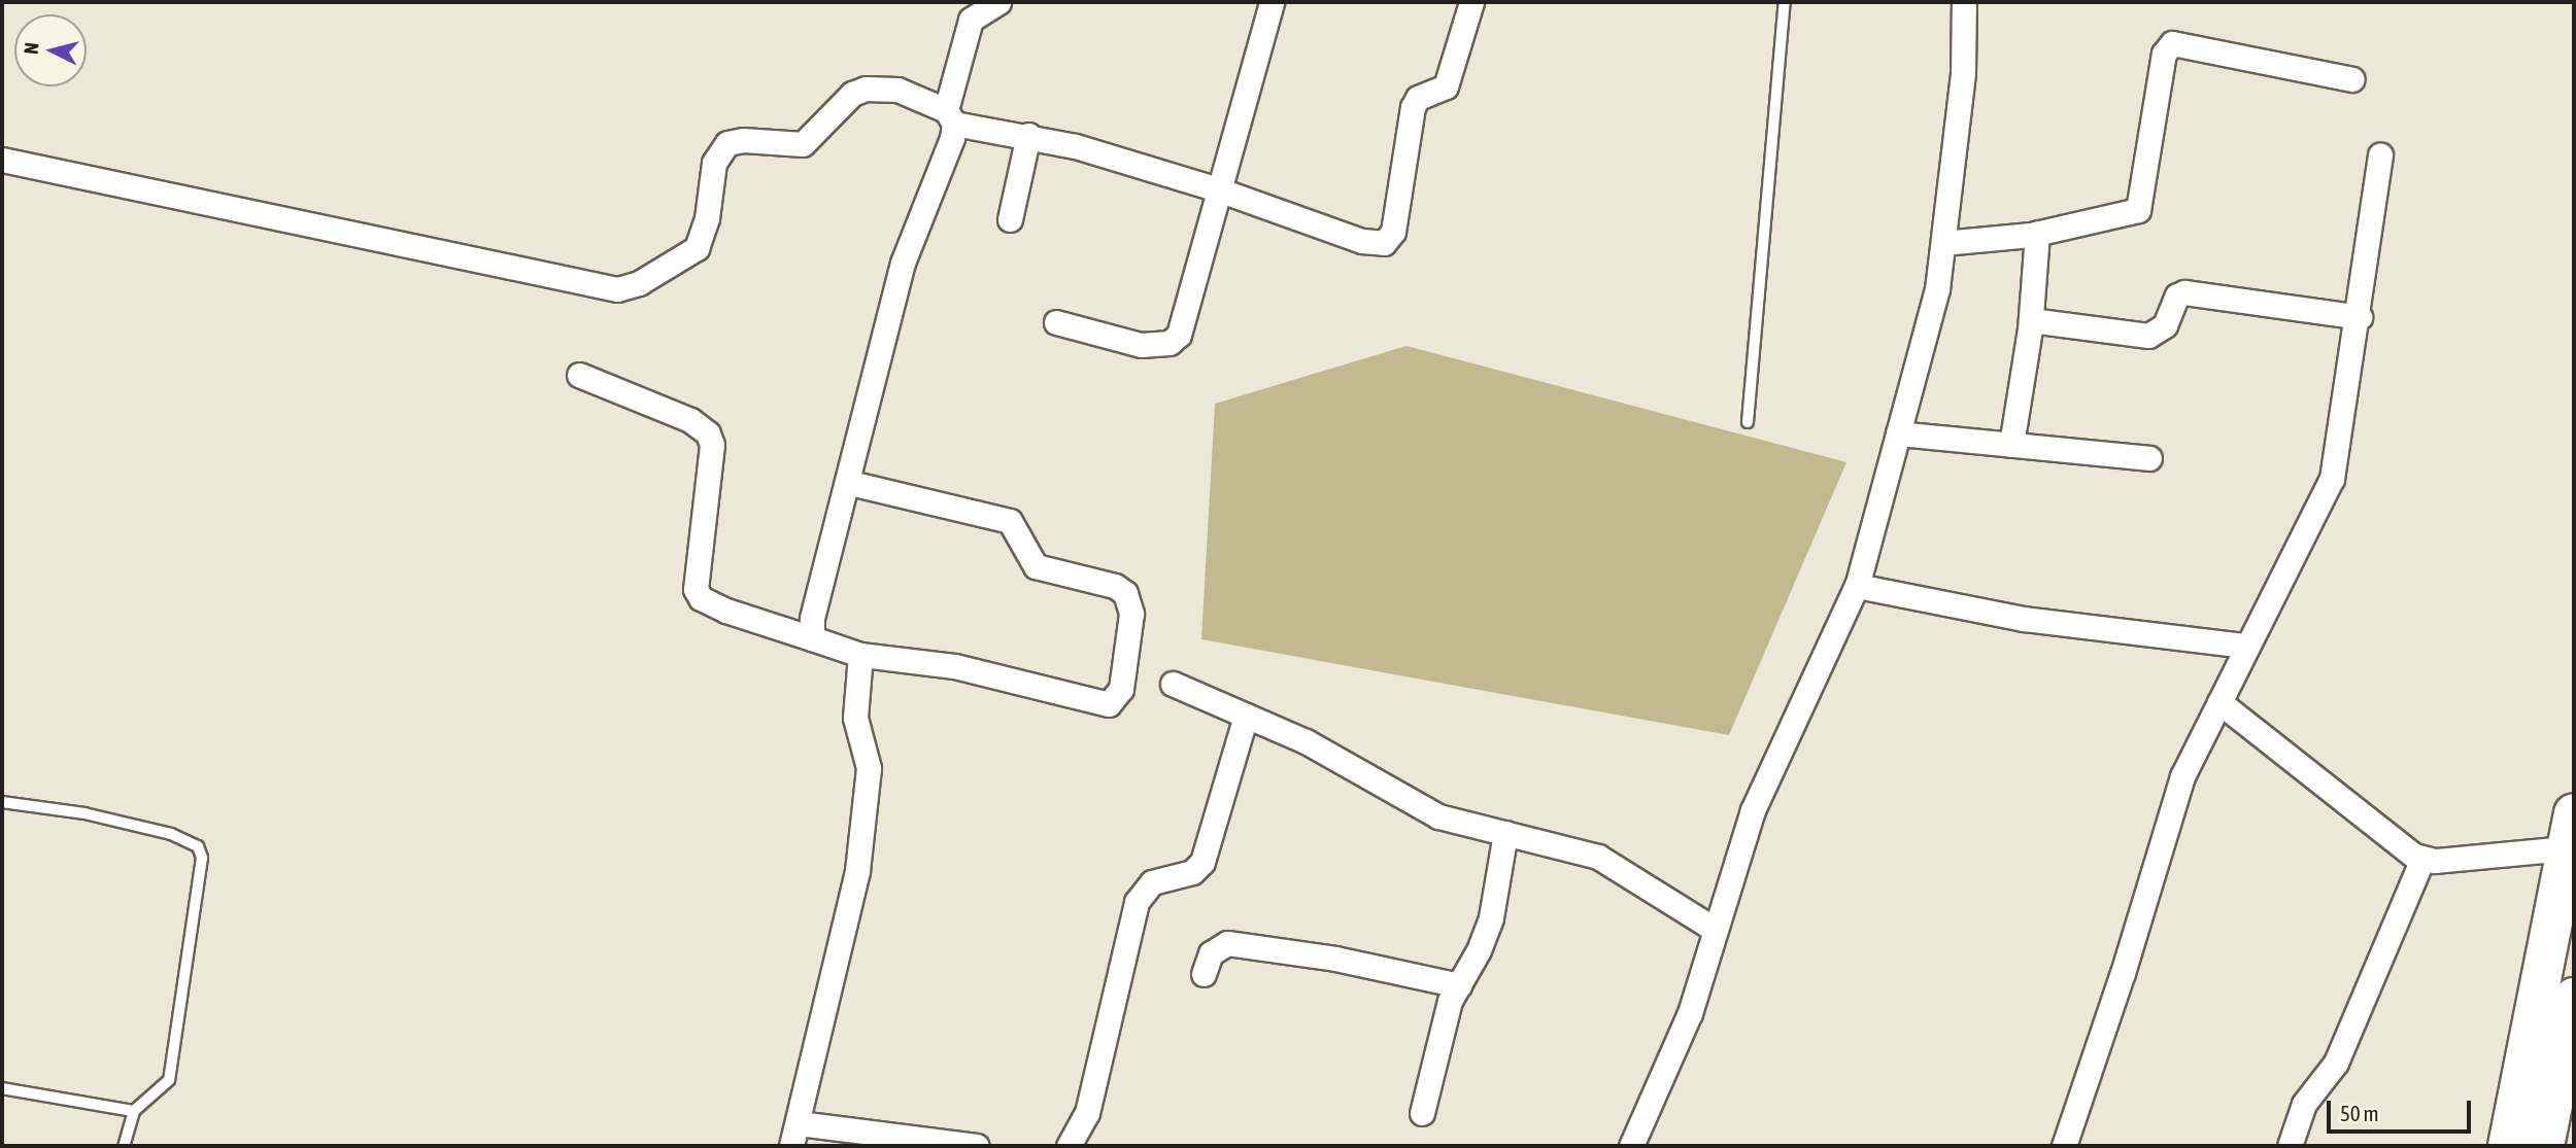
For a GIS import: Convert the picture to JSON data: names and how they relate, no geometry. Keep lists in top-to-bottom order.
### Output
{
  "scale_bar": "50 m",
  "north": "left"
}
